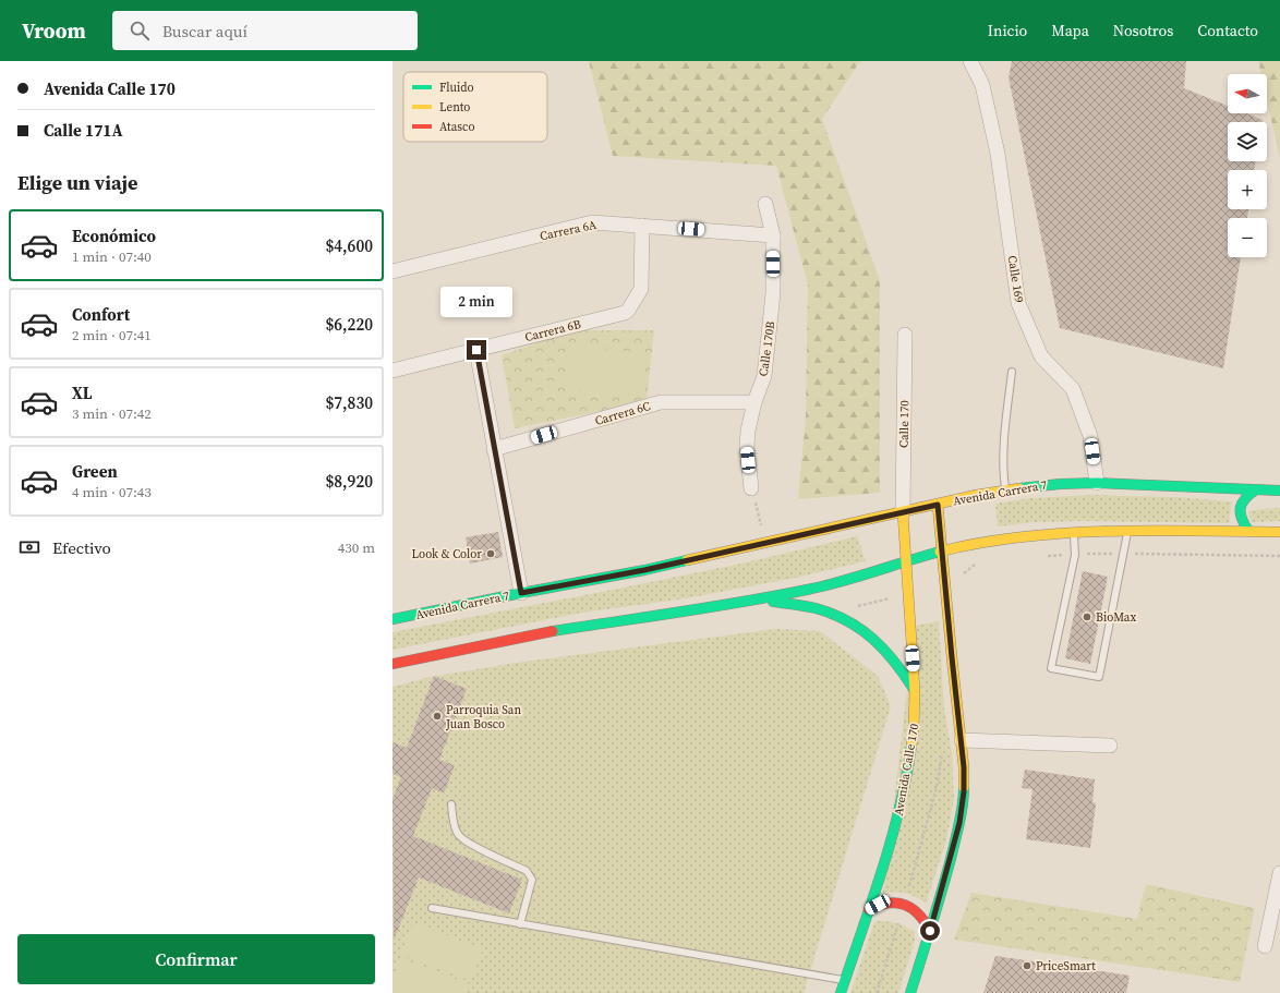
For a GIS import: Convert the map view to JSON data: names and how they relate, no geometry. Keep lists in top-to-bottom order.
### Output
{
  "streets": {
    "main road": ["Avenida Carrera 7", "Avenida Calle 170"],
    "street": [
      "Carrera 6A",
      "Calle 169",
      "Carrera 6B",
      "Calle 170B",
      "Carrera 6C",
      "Calle 170"
    ]
  },
  "crossings": [
    ["Carrera 6A", "Carrera 6B"],
    ["Carrera 6A", "Calle 170B"],
    ["Calle 169", "Avenida Carrera 7"],
    ["Calle 170B", "Carrera 6C"],
    ["Calle 170", "Avenida Carrera 7"],
    ["Calle 170", "Avenida Calle 170"],
    ["Avenida Carrera 7", "Avenida Calle 170"]
  ],
  "places": [
    "Look & Color",
    "BioMax",
    "Parroquia San Juan Bosco",
    "PriceSmart"
  ],
  "legend": ["Fluido", "Lento", "Atasco"],
  "north": "left",
  "page": {
    "header": "Vroom",
    "search": "Buscar aquí",
    "nav": [
      "Inicio",
      "Mapa",
      "Nosotros",
      "Contacto"
    ],
    "banner": ["Avenida Calle 170", "Calle 171A"],
    "map_buttons": ["+", "−"],
    "heading": "Elige un viaje",
    "list": [
      {
        "name": "Económico",
        "note": "1 min · 07:40",
        "value": "$4,600"
      },
      {
        "name": "Confort",
        "note": "2 min · 07:41",
        "value": "$6,220"
      },
      {
        "name": "XL",
        "note": "3 min · 07:42",
        "value": "$7,830"
      },
      {
        "name": "Green",
        "note": "4 min · 07:43",
        "value": "$8,920"
      }
    ],
    "bubble": "2 min",
    "pay": ["Efectivo", "430 m"],
    "buttons": "Confirmar"
  }
}
